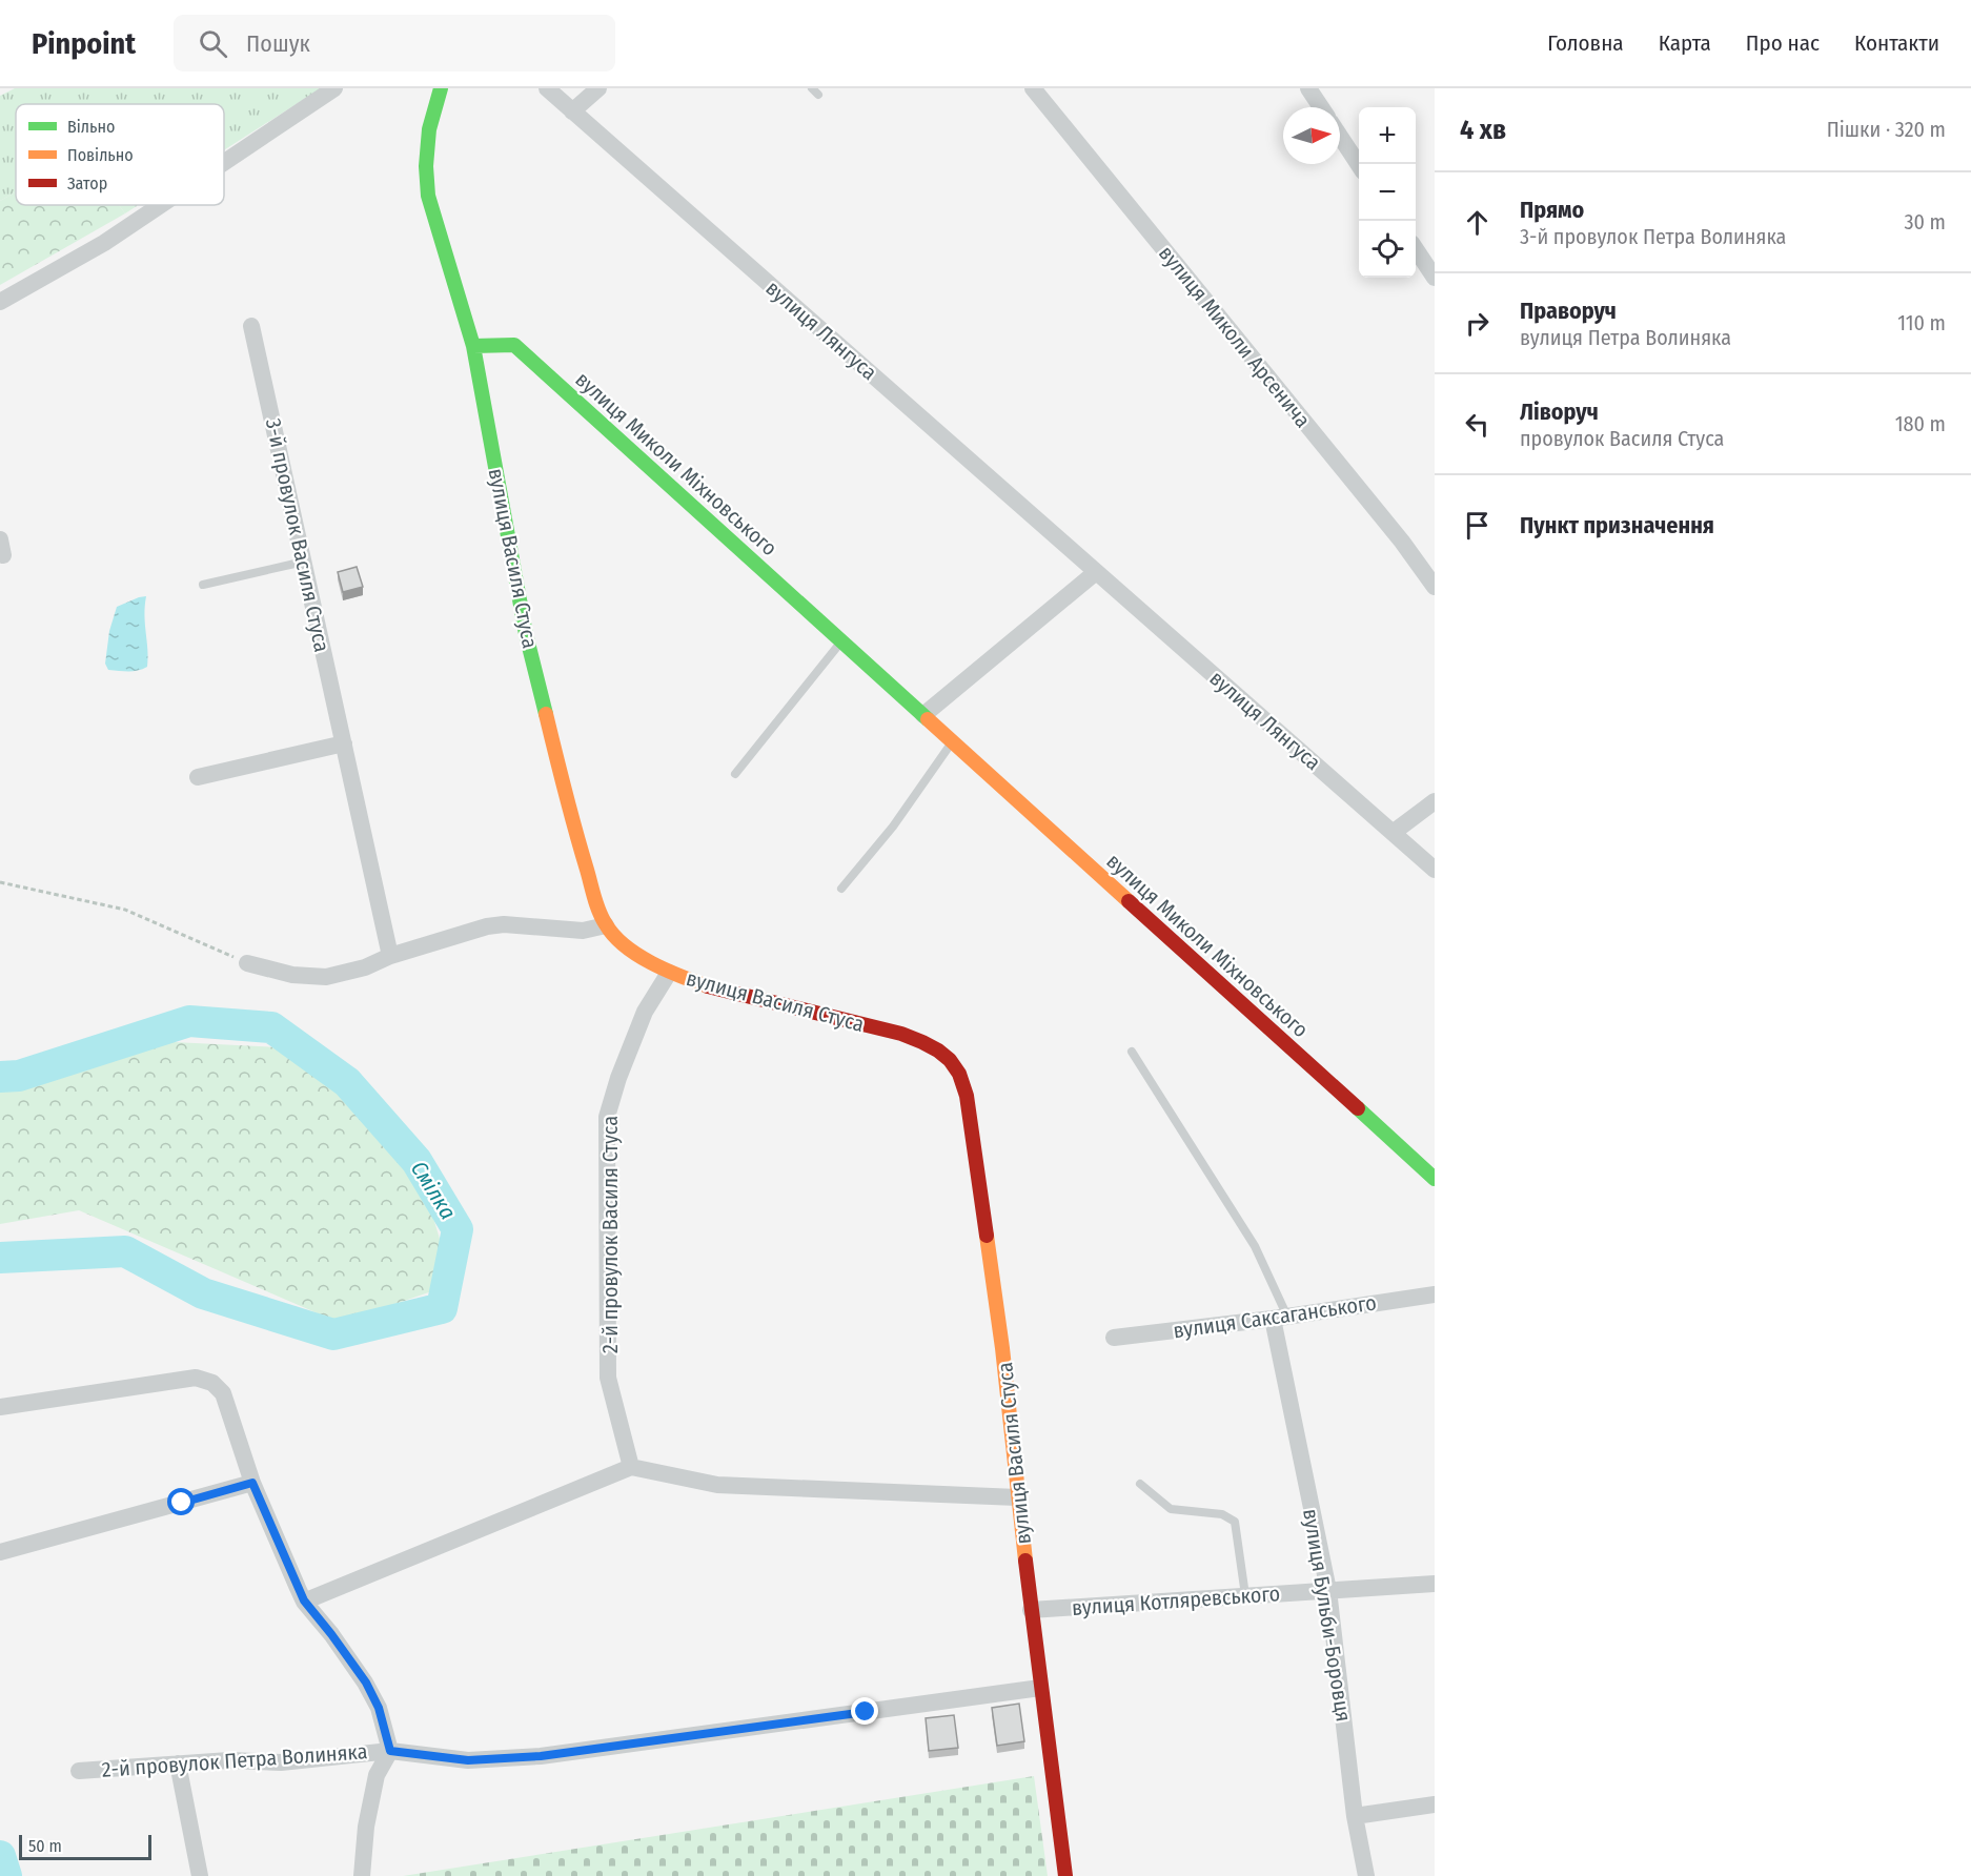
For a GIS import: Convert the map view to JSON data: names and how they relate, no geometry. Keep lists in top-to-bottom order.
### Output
{
  "streets": {
    "street": [
      "вулиця Лянгуса",
      "вулиця Миколи Арсенича",
      "вулиця Миколи Міхновського",
      "3-й провулок Василя Стуса",
      "вулиця Василя Стуса",
      "2-й провулок Василя Стуса",
      "вулиця Саксаганського",
      "вулиця Котляревського",
      "вулиця Бульби-Боровця",
      "2-й провулок Петра Волиняка"
    ]
  },
  "crossings": [
    ["вулиця Миколи Міхновського", "вулиця Василя Стуса"],
    ["вулиця Василя Стуса", "2-й провулок Василя Стуса"],
    ["вулиця Василя Стуса", "вулиця Котляревського"],
    ["вулиця Василя Стуса", "2-й провулок Петра Волиняка"],
    ["вулиця Саксаганського", "вулиця Бульби-Боровця"],
    ["вулиця Котляревського", "вулиця Бульби-Боровця"]
  ],
  "water": ["Смілка"],
  "legend": ["Вільно", "Повільно", "Затор"],
  "scale_bar": "50 m",
  "north": "right",
  "page": {
    "header": "Pinpoint",
    "search": "Пошук",
    "nav": [
      "Головна",
      "Карта",
      "Про нас",
      "Контакти"
    ],
    "heading": ["4 хв", "Пішки · 320 m"],
    "map_buttons": ["+", "−"],
    "list": [
      ["Прямо", "3-й провулок Петра Волиняка", "30 m"],
      ["Праворуч", "вулиця Петра Волиняка", "110 m"],
      ["Ліворуч", "провулок Василя Стуса", "180 m"],
      "Пункт призначення"
    ],
    "scale": "50 m"
  }
}
